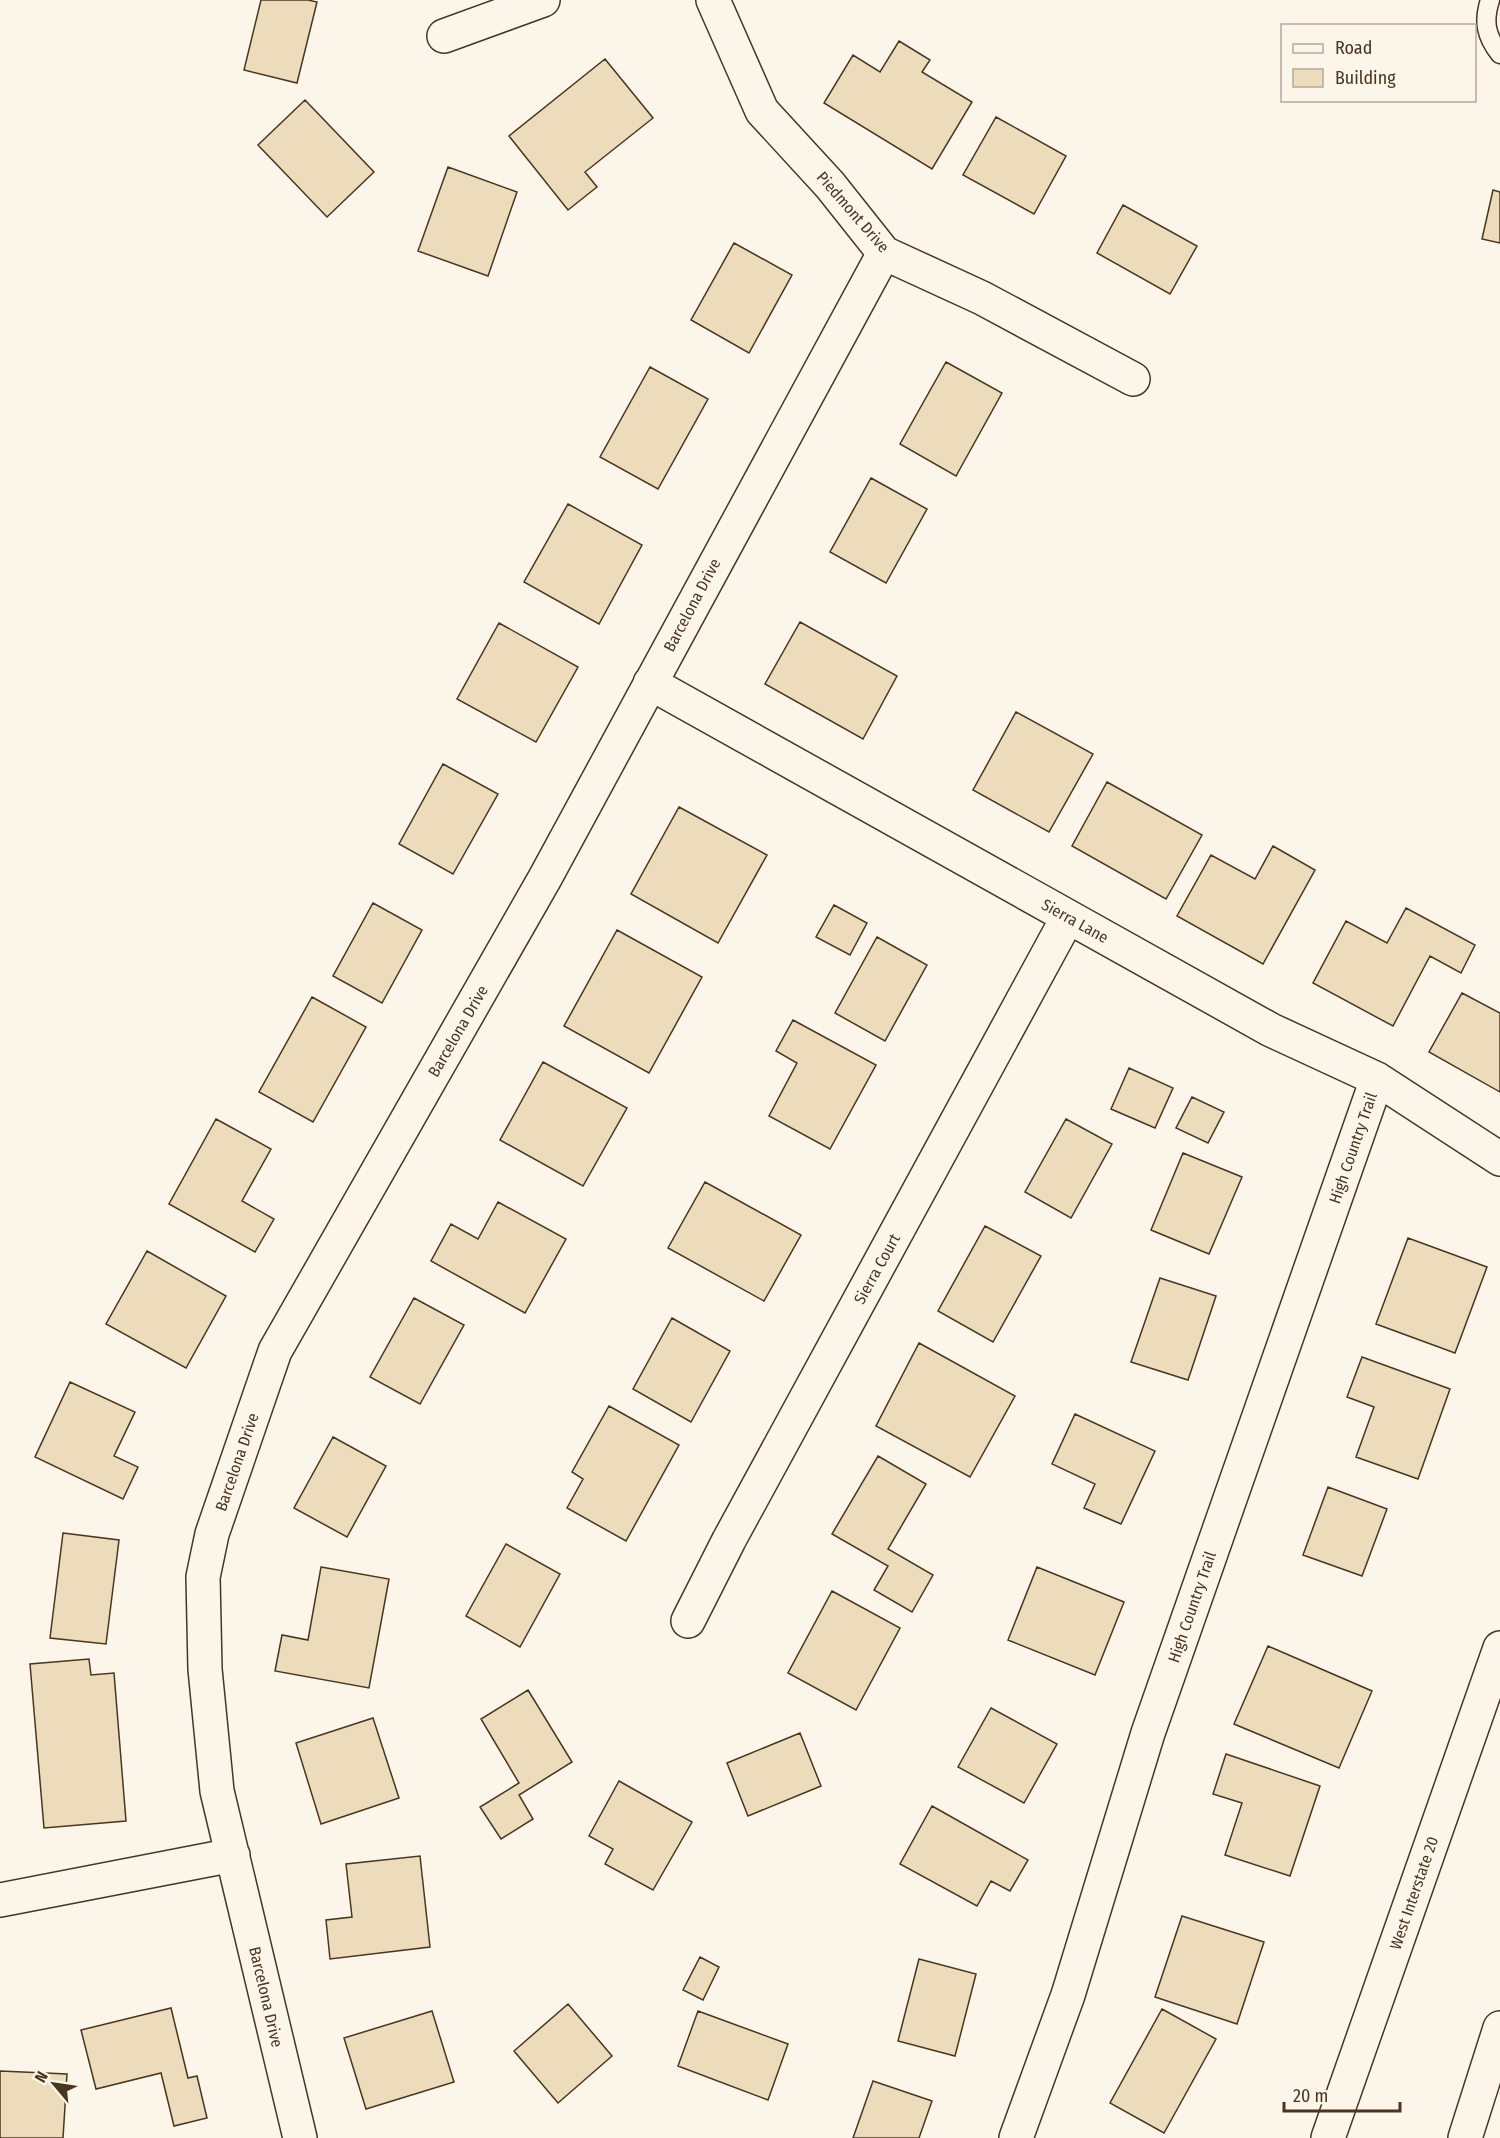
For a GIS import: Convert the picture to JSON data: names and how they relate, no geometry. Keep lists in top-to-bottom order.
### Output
{
  "streets": {
    "main road": [
      "Piedmont Drive",
      "Barcelona Drive",
      "Sierra Lane",
      "High Country Trail",
      "Sierra Court",
      "West Interstate 20"
    ]
  },
  "crossings": [
    ["Piedmont Drive", "Barcelona Drive"],
    ["Barcelona Drive", "Sierra Lane"],
    ["Sierra Lane", "High Country Trail"],
    ["Sierra Lane", "Sierra Court"]
  ],
  "legend": ["Road", "Building"],
  "scale_bar": "20 m",
  "north": "top left"
}
